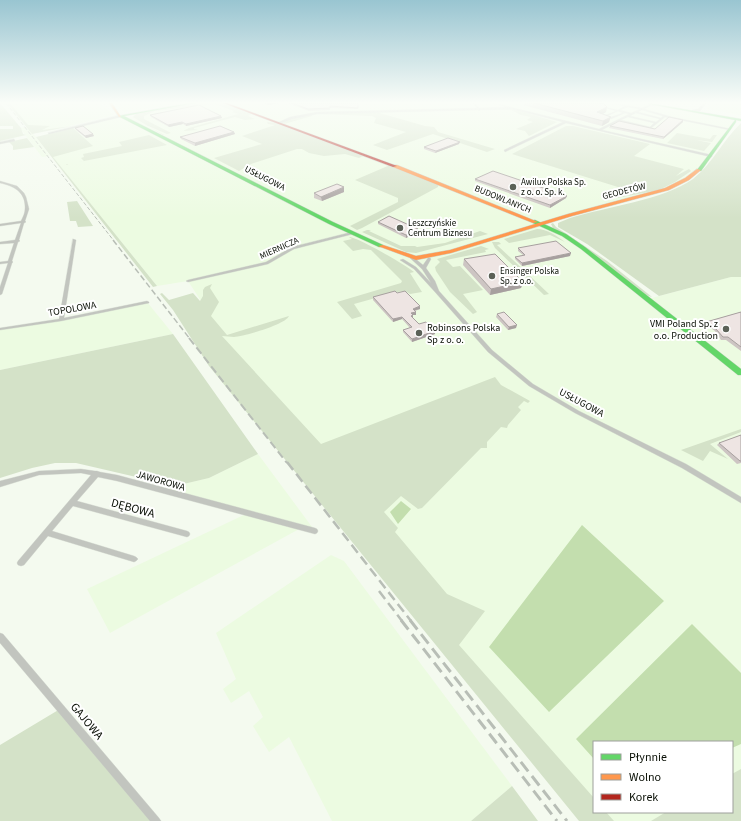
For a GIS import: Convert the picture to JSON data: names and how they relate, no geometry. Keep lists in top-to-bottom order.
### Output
{
  "streets": {
    "street": [
      "USŁUGOWA",
      "GEODETÓW",
      "BUDOWLANYCH",
      "MIERNICZA",
      "TOPOLOWA",
      "JAWOROWA",
      "DĘBOWA",
      "GAJOWA"
    ]
  },
  "crossings": [
    ["USŁUGOWA", "GEODETÓW"],
    ["USŁUGOWA", "MIERNICZA"],
    ["GEODETÓW", "BUDOWLANYCH"]
  ],
  "places": [
    "Awilux Polska Sp. z o. o. Sp. k.",
    "Leszczyńskie Centrum Biznesu",
    "Ensinger Polska Sp. z o.o.",
    "VMI Poland Sp. z o.o. Production",
    "Robinsons Polska Sp z o. o."
  ],
  "legend": ["Płynnie", "Wolno", "Korek"]
}
